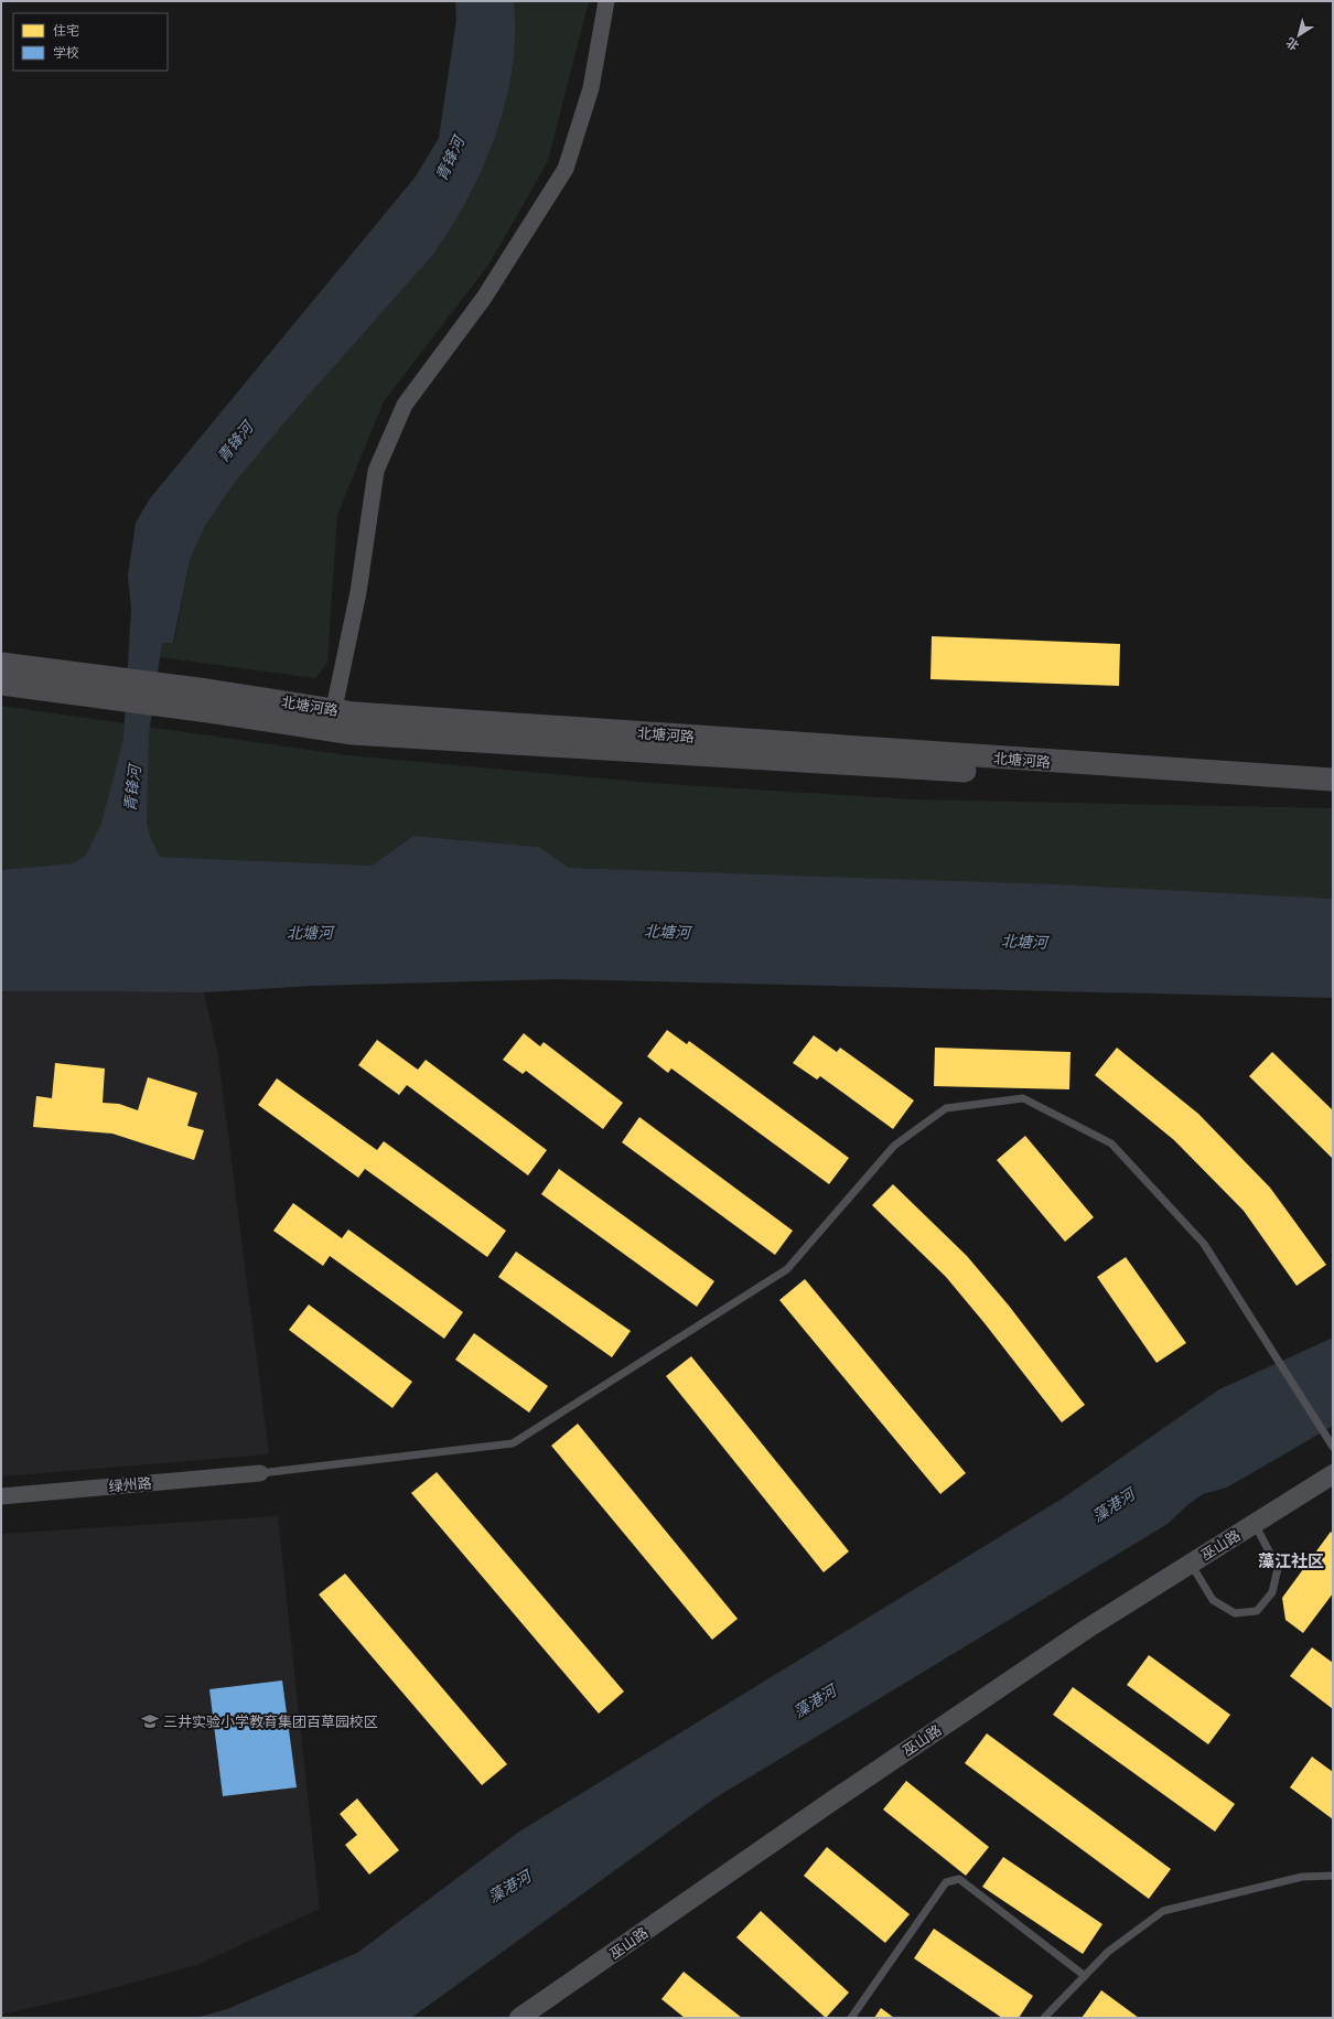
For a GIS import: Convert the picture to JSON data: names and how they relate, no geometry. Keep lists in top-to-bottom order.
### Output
{
  "streets": {
    "main road": ["北塘河路"],
    "street": ["绿州路", "巫山路"]
  },
  "districts": ["藻江社区"],
  "water": ["青锋河", "北塘河", "藻港河"],
  "places": {
    "school or university": ["三井实验小学教育集团百草园校区"]
  },
  "legend": ["住宅", "学校"],
  "north": "bottom left"
}
